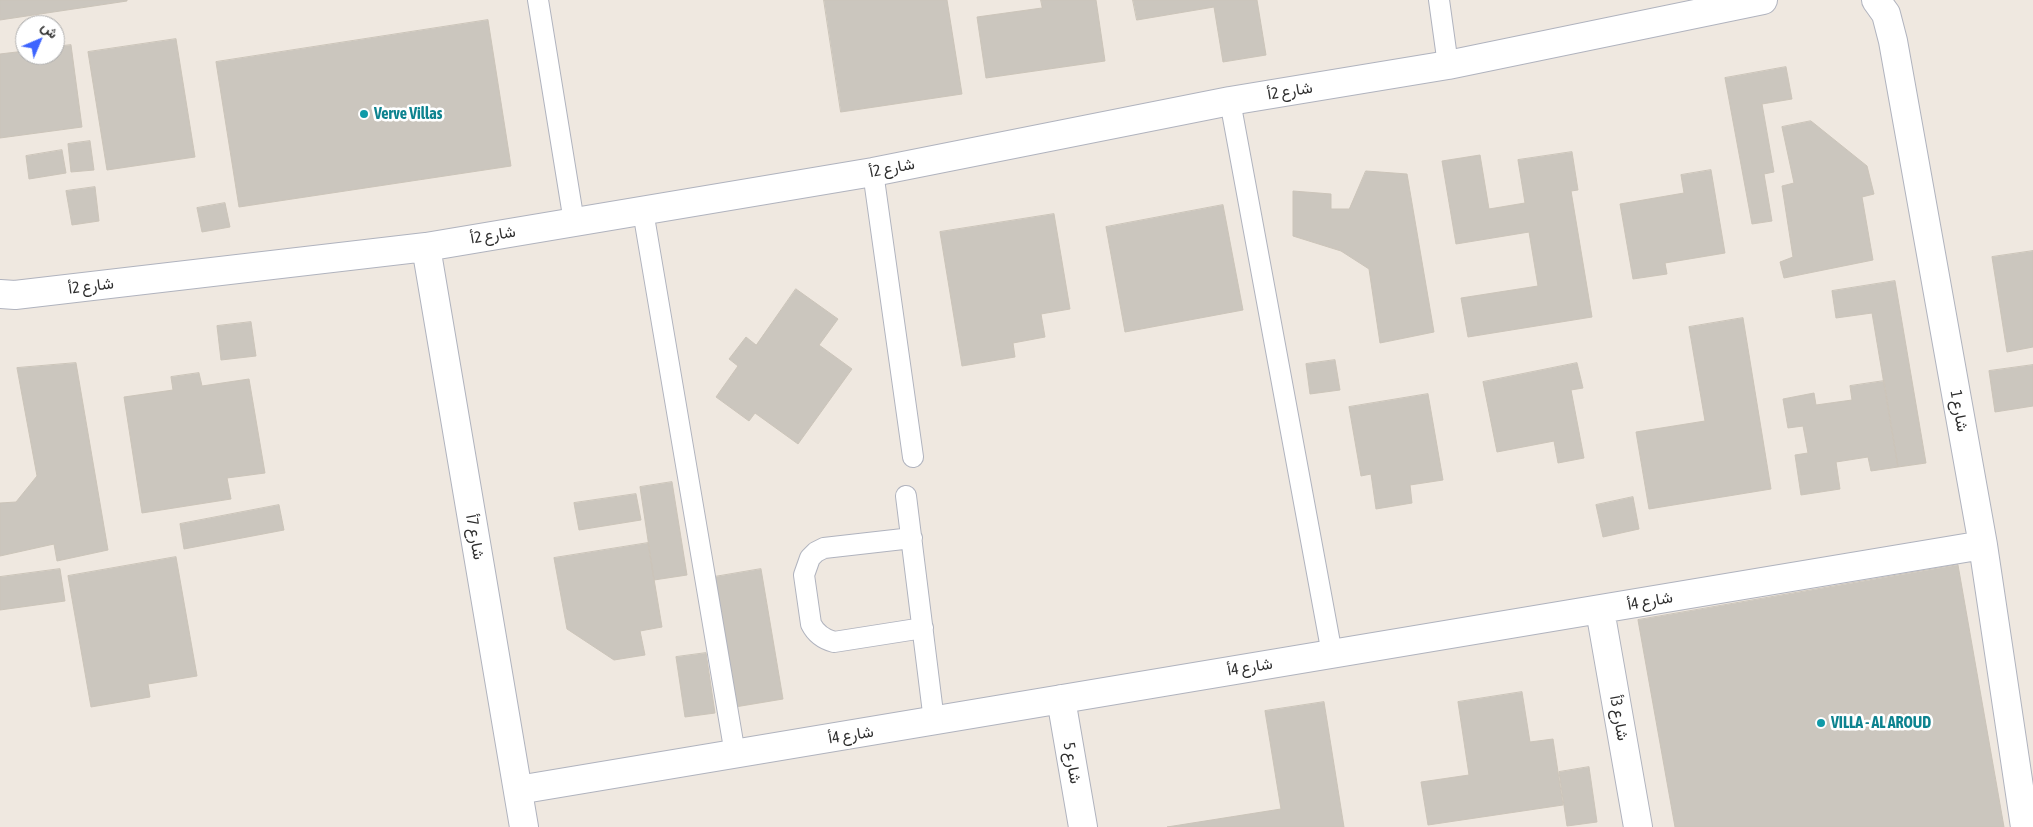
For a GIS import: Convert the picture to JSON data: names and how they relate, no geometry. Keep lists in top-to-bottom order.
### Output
{
  "streets": {
    "street": [
      "شارع 2أ",
      "شارع 1",
      "شارع 7أ",
      "شارع 4أ",
      "شارع 3أ",
      "شارع 5"
    ]
  },
  "crossings": [
    ["شارع 2أ", "شارع 7أ"],
    ["شارع 1", "شارع 4أ"],
    ["شارع 7أ", "شارع 4أ"],
    ["شارع 4أ", "شارع 3أ"],
    ["شارع 4أ", "شارع 5"]
  ],
  "places": ["Verve Villas", "VILLA - AL AROUD"],
  "north": "top right"
}
